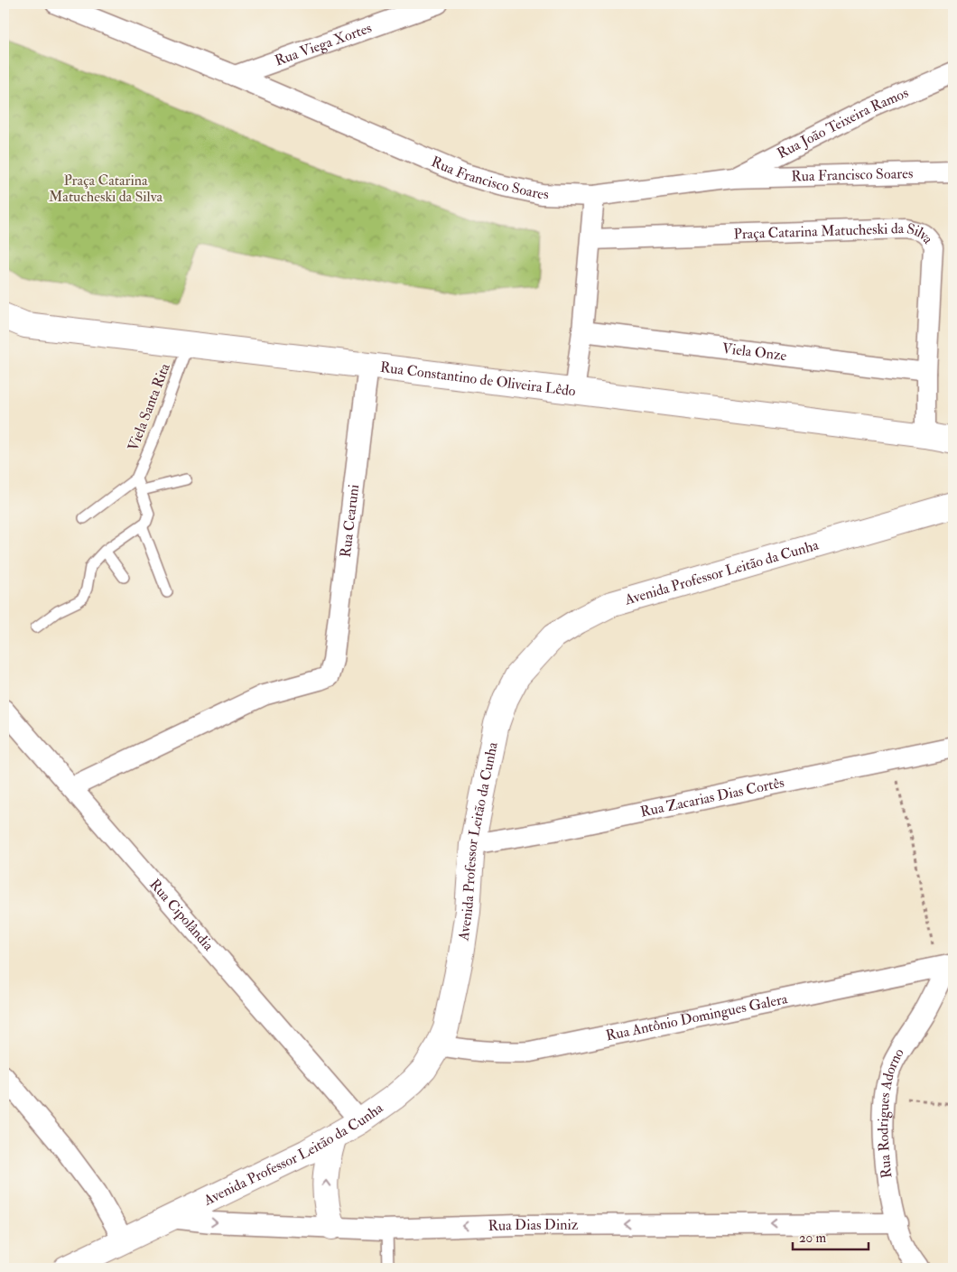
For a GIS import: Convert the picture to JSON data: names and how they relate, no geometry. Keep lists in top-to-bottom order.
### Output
{
  "streets": {
    "street": [
      "Rua Viega Xortes",
      "Rua João Teixeira Ramos",
      "Rua Francisco Soares",
      "Praça Catarina Matucheski da Silva",
      "Viela Onze",
      "Rua Constantino de Oliveira Lêdo",
      "Rua Cearuni",
      "Avenida Professor Leitão da Cunha",
      "Rua Zacarias Dias Cortês",
      "Rua Cipolândia",
      "Rua Antônio Domingues Galera",
      "Rua Rodrigues Adorno",
      "Rua Dias Diniz"
    ],
    "lane": ["Viela Santa Rita"]
  },
  "crossings": [
    ["Rua Viega Xortes", "Rua Francisco Soares"],
    ["Rua João Teixeira Ramos", "Rua Francisco Soares"],
    ["Praça Catarina Matucheski da Silva", "Viela Onze"],
    ["Praça Catarina Matucheski da Silva", "Rua Constantino de Oliveira Lêdo"],
    ["Rua Constantino de Oliveira Lêdo", "Viela Santa Rita"],
    ["Rua Constantino de Oliveira Lêdo", "Rua Cearuni"],
    ["Rua Cearuni", "Rua Cipolândia"],
    ["Avenida Professor Leitão da Cunha", "Rua Zacarias Dias Cortês"],
    ["Avenida Professor Leitão da Cunha", "Rua Cipolândia"],
    ["Avenida Professor Leitão da Cunha", "Rua Antônio Domingues Galera"],
    ["Avenida Professor Leitão da Cunha", "Rua Dias Diniz"],
    ["Rua Antônio Domingues Galera", "Rua Rodrigues Adorno"],
    ["Rua Rodrigues Adorno", "Rua Dias Diniz"]
  ],
  "parks": ["Praça Catarina Matucheski da Silva"],
  "scale_bar": "20 m"
}
